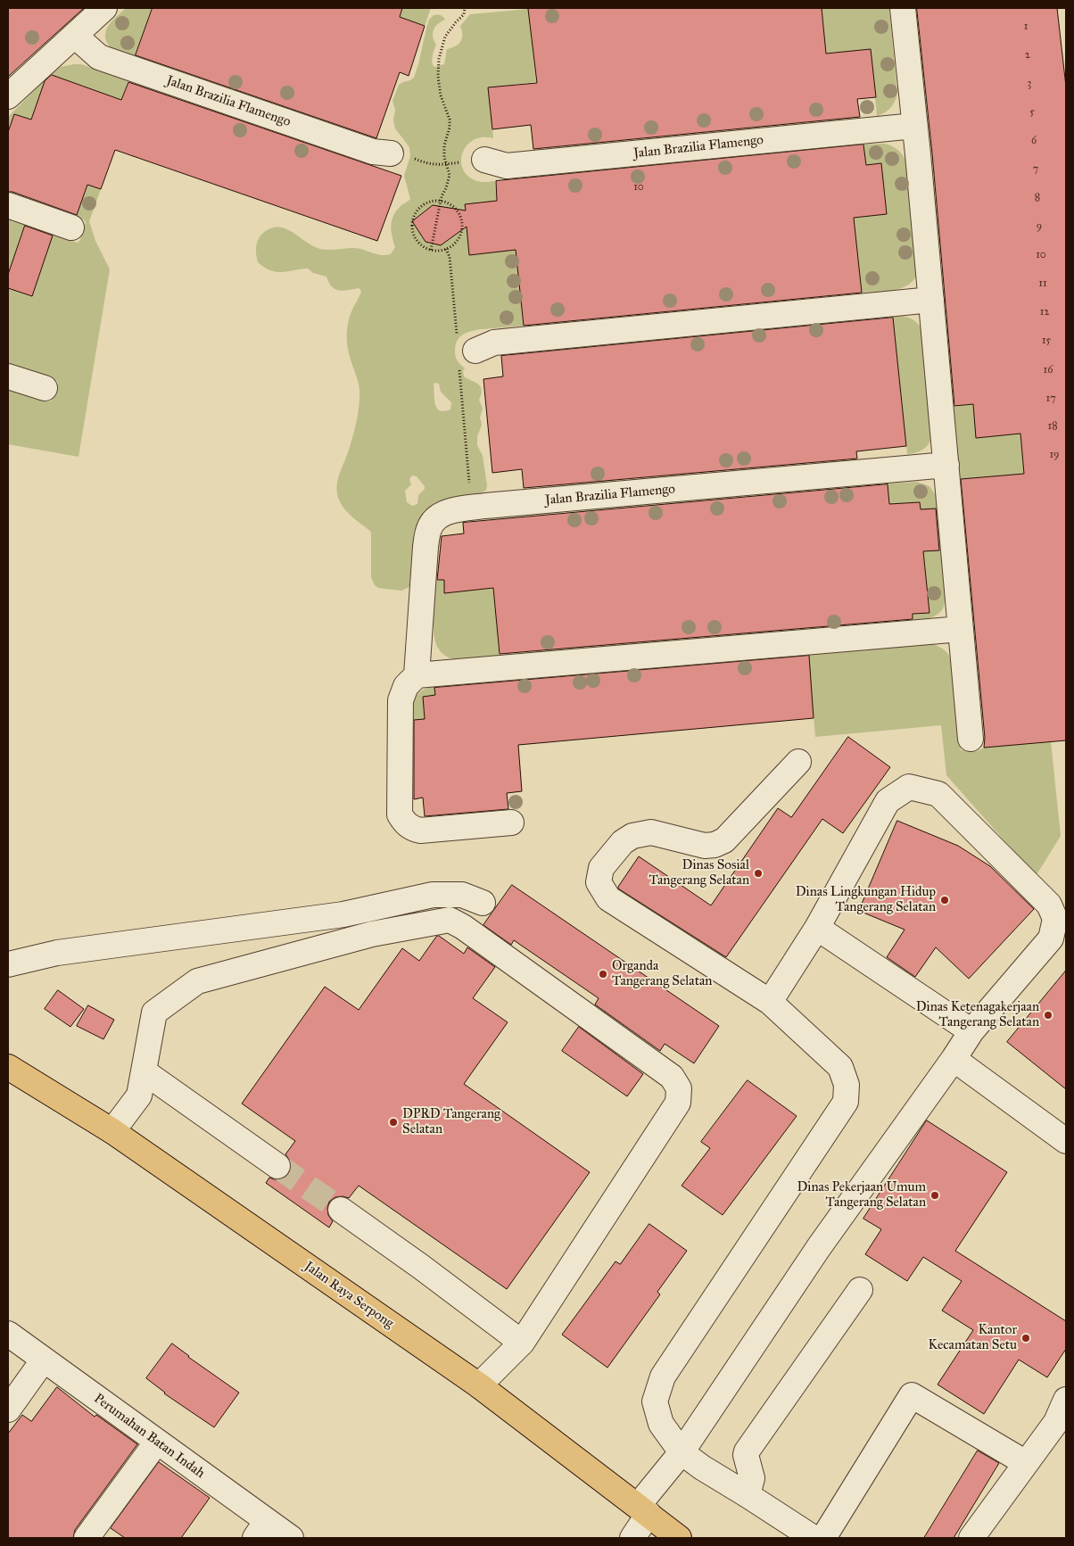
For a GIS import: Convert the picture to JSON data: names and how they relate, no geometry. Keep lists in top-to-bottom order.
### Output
{
  "streets": {
    "main road": ["Jalan Raya Serpong"],
    "street": ["Jalan Brazilia Flamengo", "Perumahan Batan Indah"]
  },
  "places": [
    "Dinas Sosial Tangerang Selatan",
    "Dinas Lingkungan Hidup Tangerang Selatan",
    "Organda Tangerang Selatan",
    "Dinas Ketenagakerjaan Tangerang Selatan",
    "DPRD Tangerang Selatan",
    "Dinas Pekerjaan Umum Tangerang Selatan",
    "Kantor Kecamatan Setu"
  ],
  "house_numbers": [
    "1",
    "2",
    "3",
    "5",
    "6",
    "7",
    "10",
    "8",
    "9",
    "10",
    "11",
    "12",
    "15",
    "16",
    "17",
    "18",
    "19"
  ]
}
